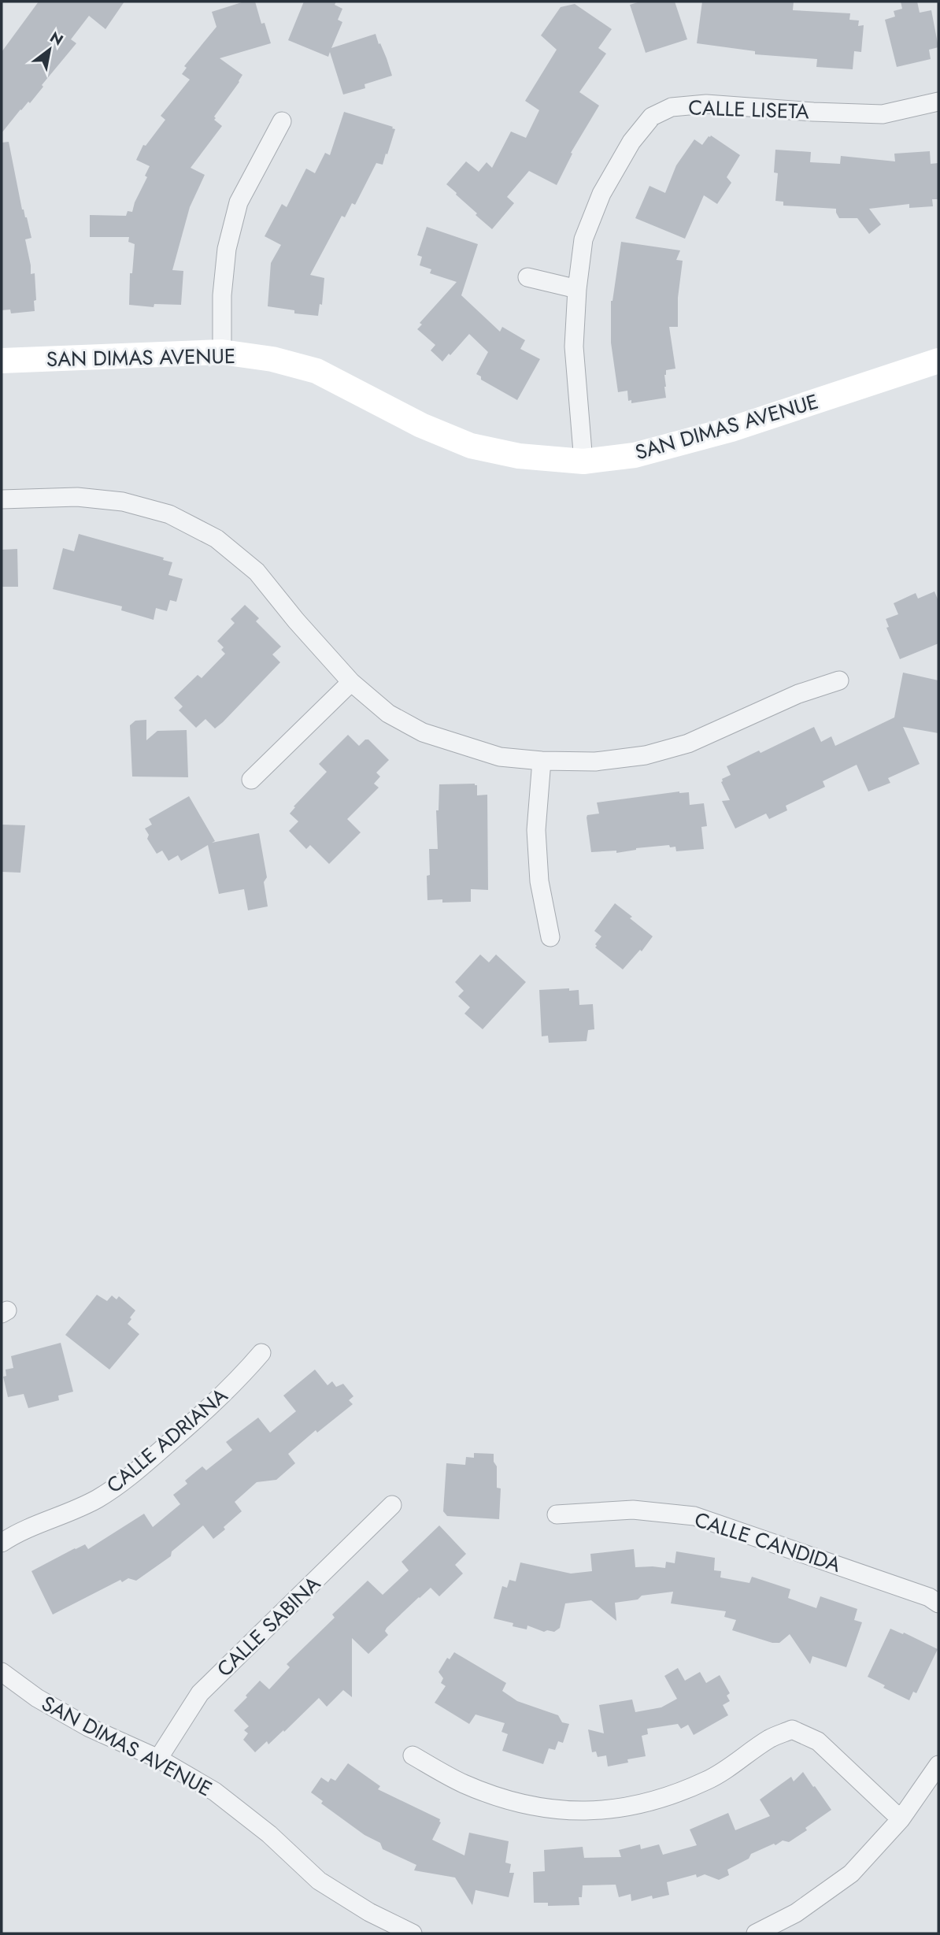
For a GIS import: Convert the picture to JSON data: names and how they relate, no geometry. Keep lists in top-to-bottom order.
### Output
{
  "streets": {
    "street": [
      "CALLE LISETA",
      "SAN DIMAS AVENUE",
      "CALLE ADRIANA",
      "CALLE CANDIDA",
      "CALLE SABINA"
    ]
  },
  "crossings": [
    ["CALLE LISETA", "SAN DIMAS AVENUE"],
    ["SAN DIMAS AVENUE", "CALLE SABINA"]
  ],
  "north": "top right"
}
